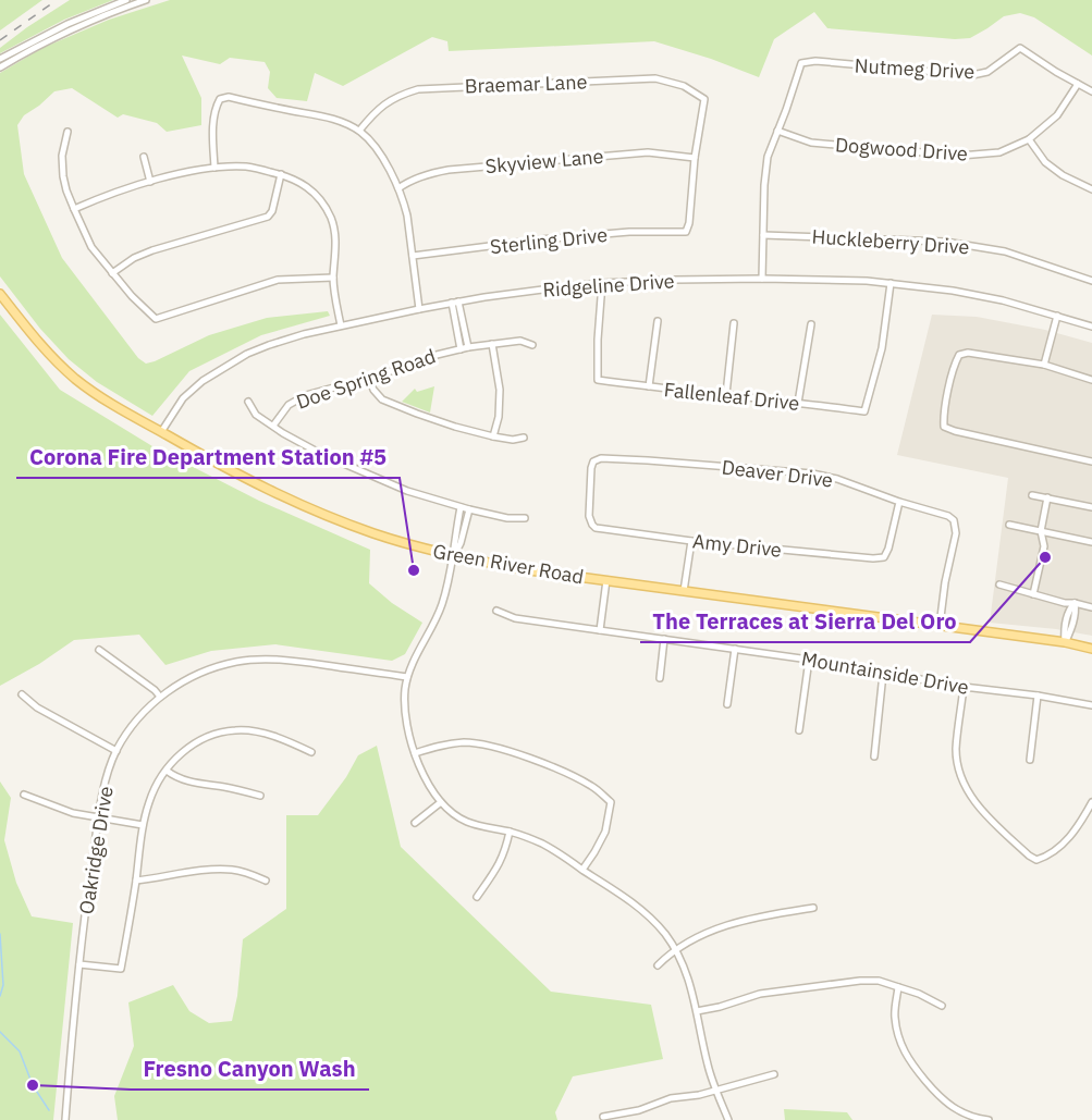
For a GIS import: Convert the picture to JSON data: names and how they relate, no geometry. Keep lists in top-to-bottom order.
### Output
{
  "streets": {
    "main road": ["Green River Road"],
    "street": [
      "Nutmeg Drive",
      "Braemar Lane",
      "Dogwood Drive",
      "Skyview Lane",
      "Sterling Drive",
      "Huckleberry Drive",
      "Ridgeline Drive",
      "Doe Spring Road",
      "Fallenleaf Drive",
      "Deaver Drive",
      "Amy Drive",
      "Mountainside Drive",
      "Oakridge Drive"
    ]
  },
  "crossings": [
    ["Nutmeg Drive", "Dogwood Drive"],
    ["Braemar Lane", "Skyview Lane"],
    ["Braemar Lane", "Sterling Drive"],
    ["Skyview Lane", "Sterling Drive"],
    ["Ridgeline Drive", "Fallenleaf Drive"],
    ["Ridgeline Drive", "Green River Road"],
    ["Deaver Drive", "Amy Drive"],
    ["Deaver Drive", "Green River Road"]
  ],
  "places": ["The Terraces at Sierra Del Oro", "Corona Fire Department Station #5", "Fresno Canyon Wash"]
}
